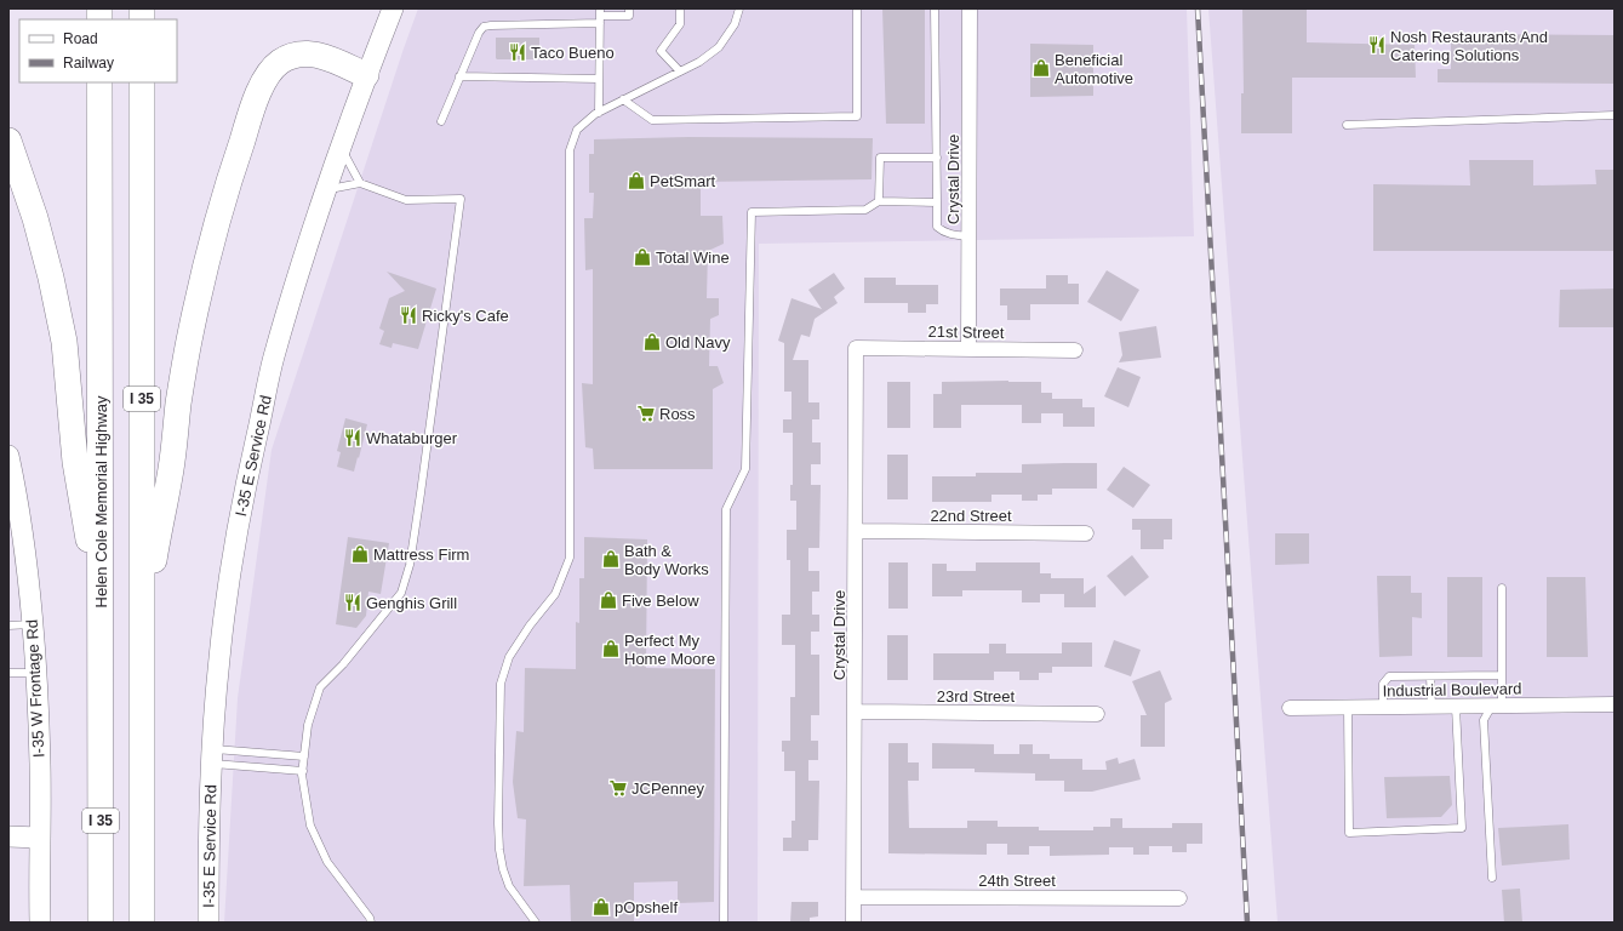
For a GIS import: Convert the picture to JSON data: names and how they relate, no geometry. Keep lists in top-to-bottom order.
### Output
{
  "streets": {
    "highway": ["I 35", "Helen Cole Memorial Highway"],
    "street": [
      "Crystal Drive",
      "21st Street",
      "I-35 E Service Rd",
      "22nd Street",
      "I-35 W Frontage Rd",
      "Industrial Boulevard",
      "23rd Street",
      "24th Street"
    ]
  },
  "crossings": [
    ["Crystal Drive", "21st Street"],
    ["Crystal Drive", "22nd Street"],
    ["Crystal Drive", "23rd Street"],
    ["Crystal Drive", "24th Street"]
  ],
  "places": {
    "restaurant": [
      "Nosh Restaurants And Catering Solutions",
      "Taco Bueno",
      "Ricky's Cafe",
      "Whataburger",
      "Genghis Grill"
    ],
    "shop": [
      "Beneficial Automotive",
      "PetSmart",
      "Total Wine",
      "Old Navy",
      "Mattress Firm",
      "Bath & Body Works",
      "Five Below",
      "Perfect My Home Moore",
      "pOpshelf"
    ],
    "supermarket": ["Ross", "JCPenney"]
  },
  "legend": ["Road", "Railway"]
}
